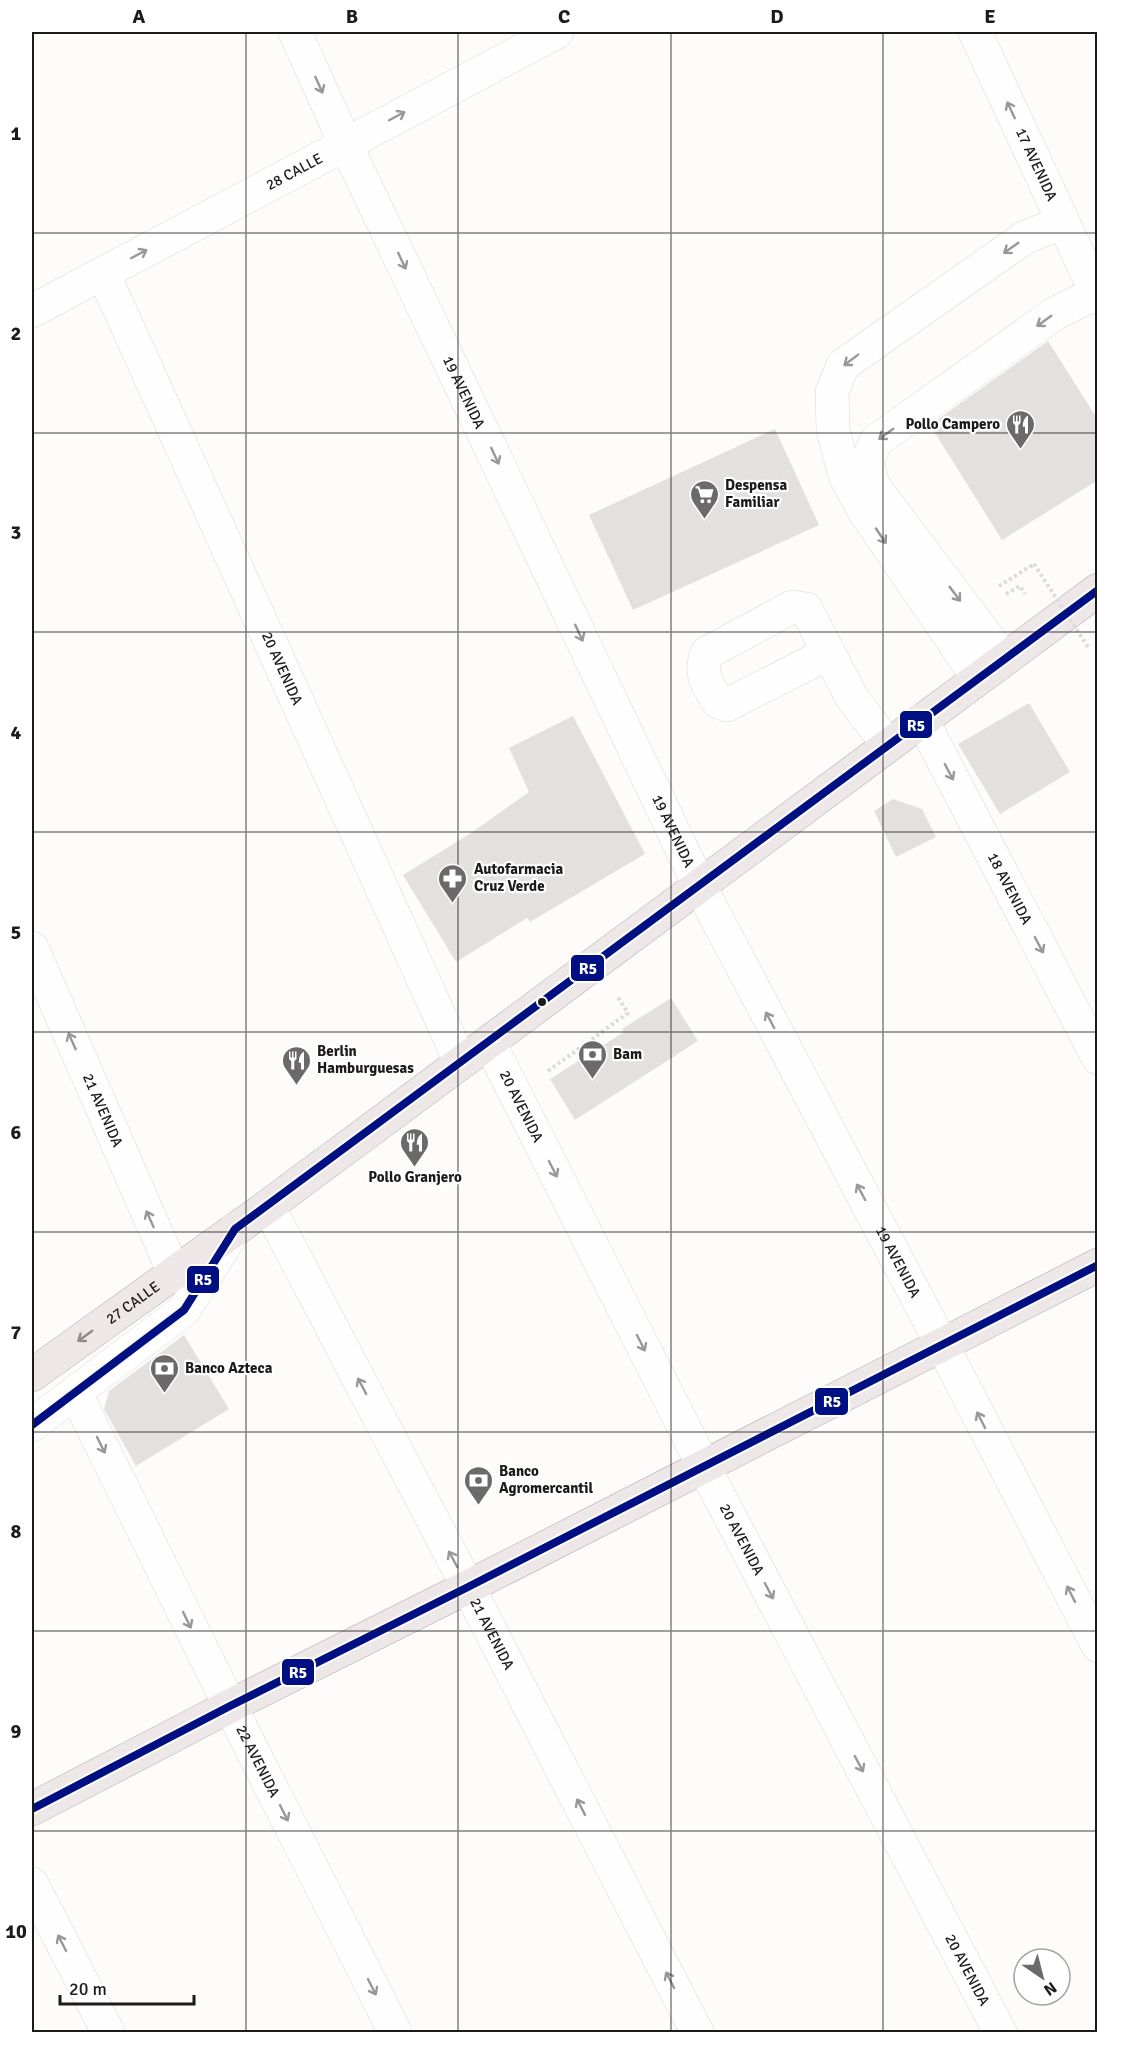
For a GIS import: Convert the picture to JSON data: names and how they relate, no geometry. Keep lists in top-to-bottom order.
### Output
{
  "streets": {
    "main road": ["27 CALLE"],
    "street": [
      "17 AVENIDA",
      "28 CALLE",
      "19 AVENIDA",
      "20 AVENIDA",
      "18 AVENIDA",
      "21 AVENIDA",
      "22 AVENIDA"
    ]
  },
  "crossings": [
    ["28 CALLE", "19 AVENIDA"],
    ["28 CALLE", "20 AVENIDA"],
    ["19 AVENIDA", "27 CALLE"],
    ["20 AVENIDA", "27 CALLE"],
    ["18 AVENIDA", "27 CALLE"],
    ["21 AVENIDA", "27 CALLE"],
    ["27 CALLE", "22 AVENIDA"]
  ],
  "one_way": [
    "17 AVENIDA",
    "28 CALLE",
    "20 AVENIDA",
    "18 AVENIDA",
    "21 AVENIDA",
    "22 AVENIDA"
  ],
  "places": {
    "restaurant": ["Pollo Campero", "Berlin Hamburguesas", "Pollo Granjero"],
    "supermarket": ["Despensa Familiar"],
    "pharmacy": ["Autofarmacia Cruz Verde"],
    "bank": ["Bam", "Banco Azteca", "Banco Agromercantil"]
  },
  "lines": ["transit line R5"],
  "scale_bar": "20 m",
  "north": "bottom right",
  "grid": {
    "columns": [
      "A",
      "B",
      "C",
      "D",
      "E"
    ],
    "rows": [
      "1",
      "2",
      "3",
      "4",
      "5",
      "6",
      "7",
      "8",
      "9",
      "10"
    ]
  }
}
